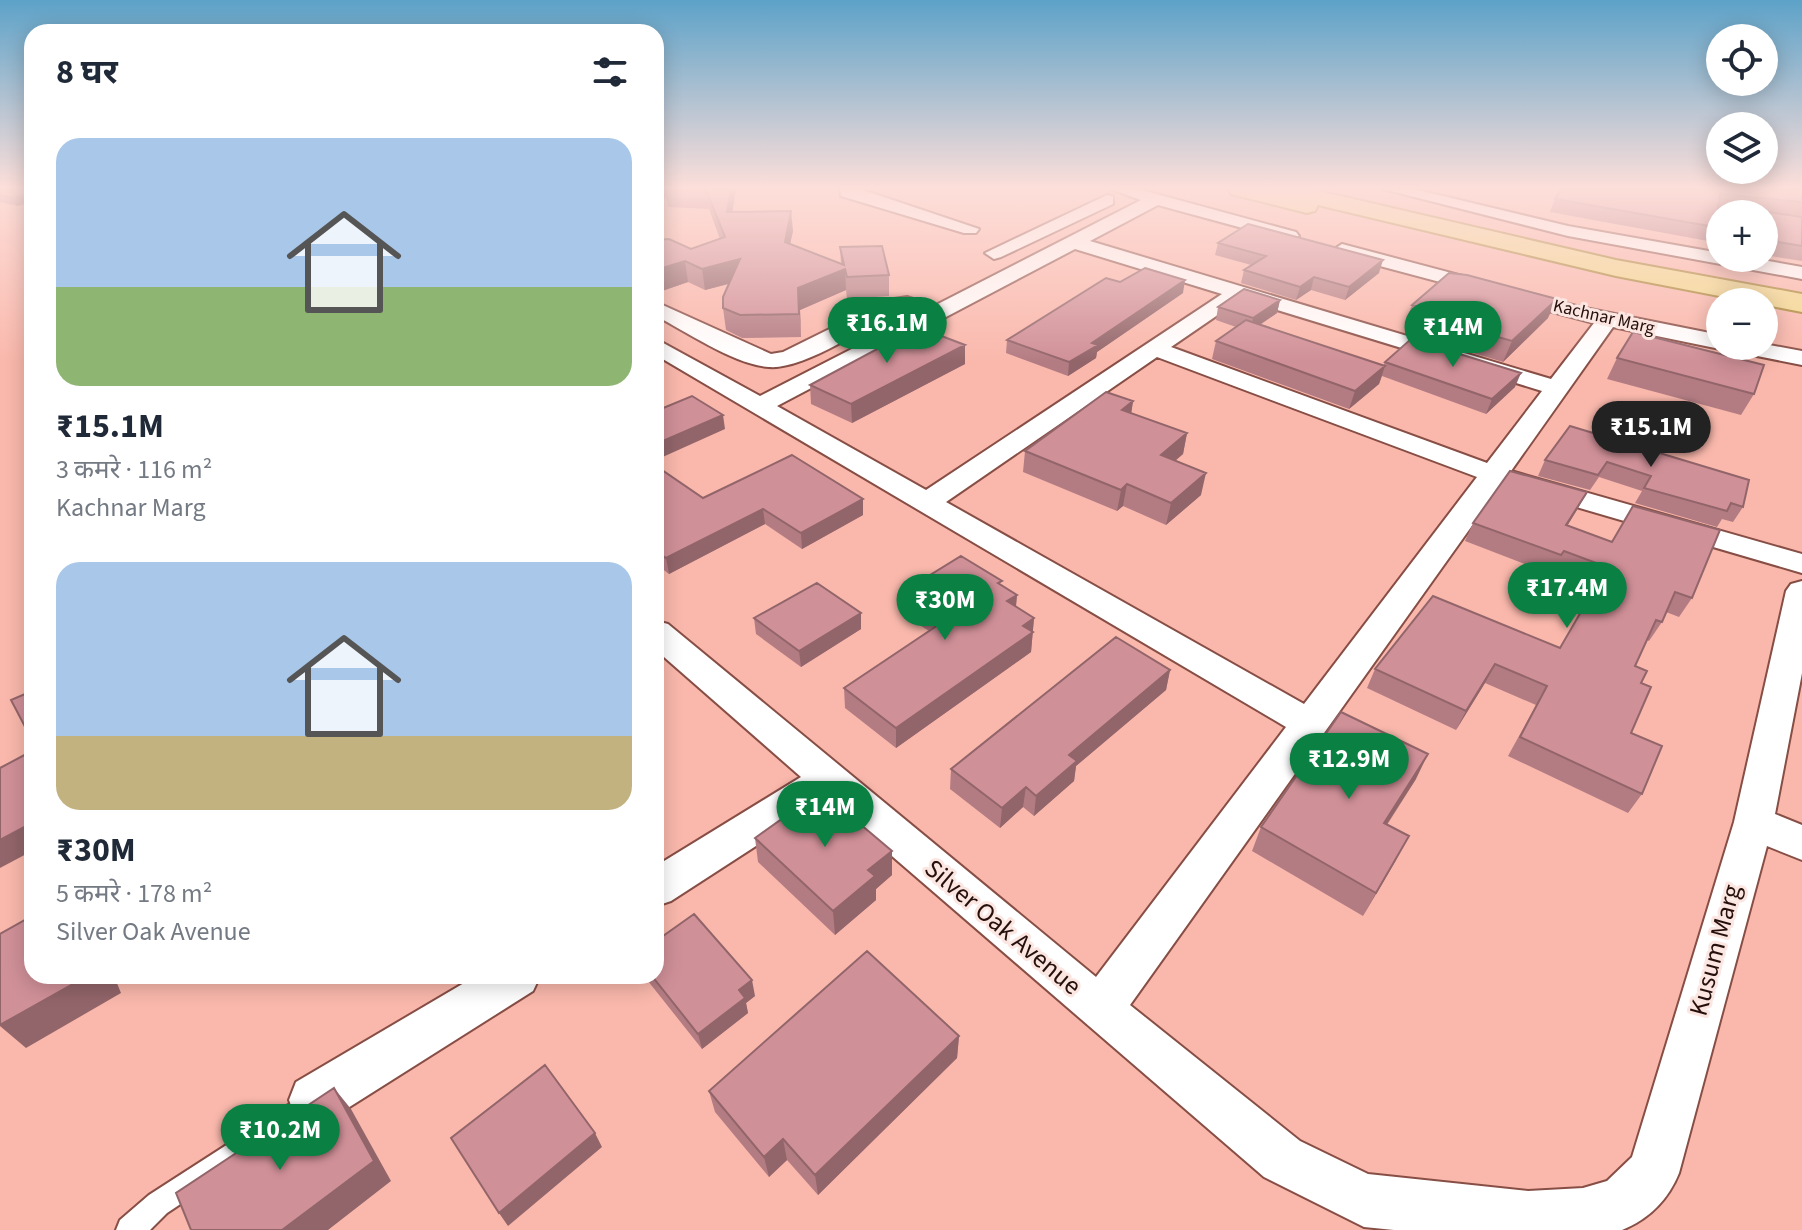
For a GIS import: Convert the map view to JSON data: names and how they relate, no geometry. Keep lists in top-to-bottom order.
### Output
{
  "streets": {
    "street": ["Kachnar Marg", "Silver Oak Avenue", "Kusum Marg"]
  },
  "crossings": [
    ["Silver Oak Avenue", "Kusum Marg"]
  ],
  "page": {
    "map_buttons": ["+", "−"],
    "heading": "8 घर",
    "list": [
      {
        "name": "₹15.1M",
        "note": "3 कमरे · 116 m² · Kachnar Marg"
      },
      {
        "name": "₹30M",
        "note": "5 कमरे · 178 m² · Silver Oak Avenue"
      }
    ],
    "price": [
      "₹16.1M",
      "₹14M",
      "₹15.1M",
      "₹17.4M",
      "₹30M",
      "₹12.9M",
      "₹14M",
      "₹10.2M"
    ]
  }
}
